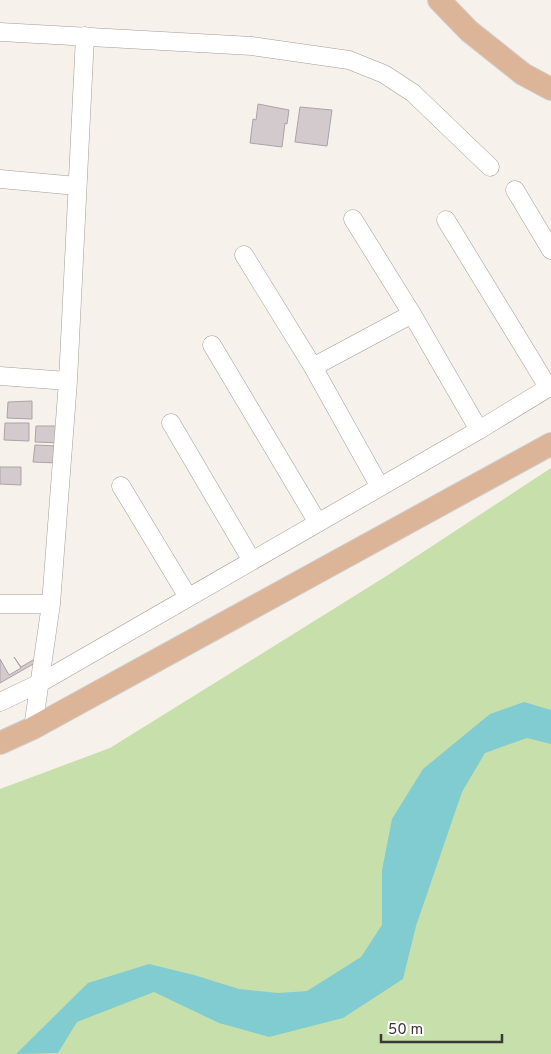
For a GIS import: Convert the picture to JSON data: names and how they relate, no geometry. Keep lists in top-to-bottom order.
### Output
{
  "scale_bar": "50 m"
}
